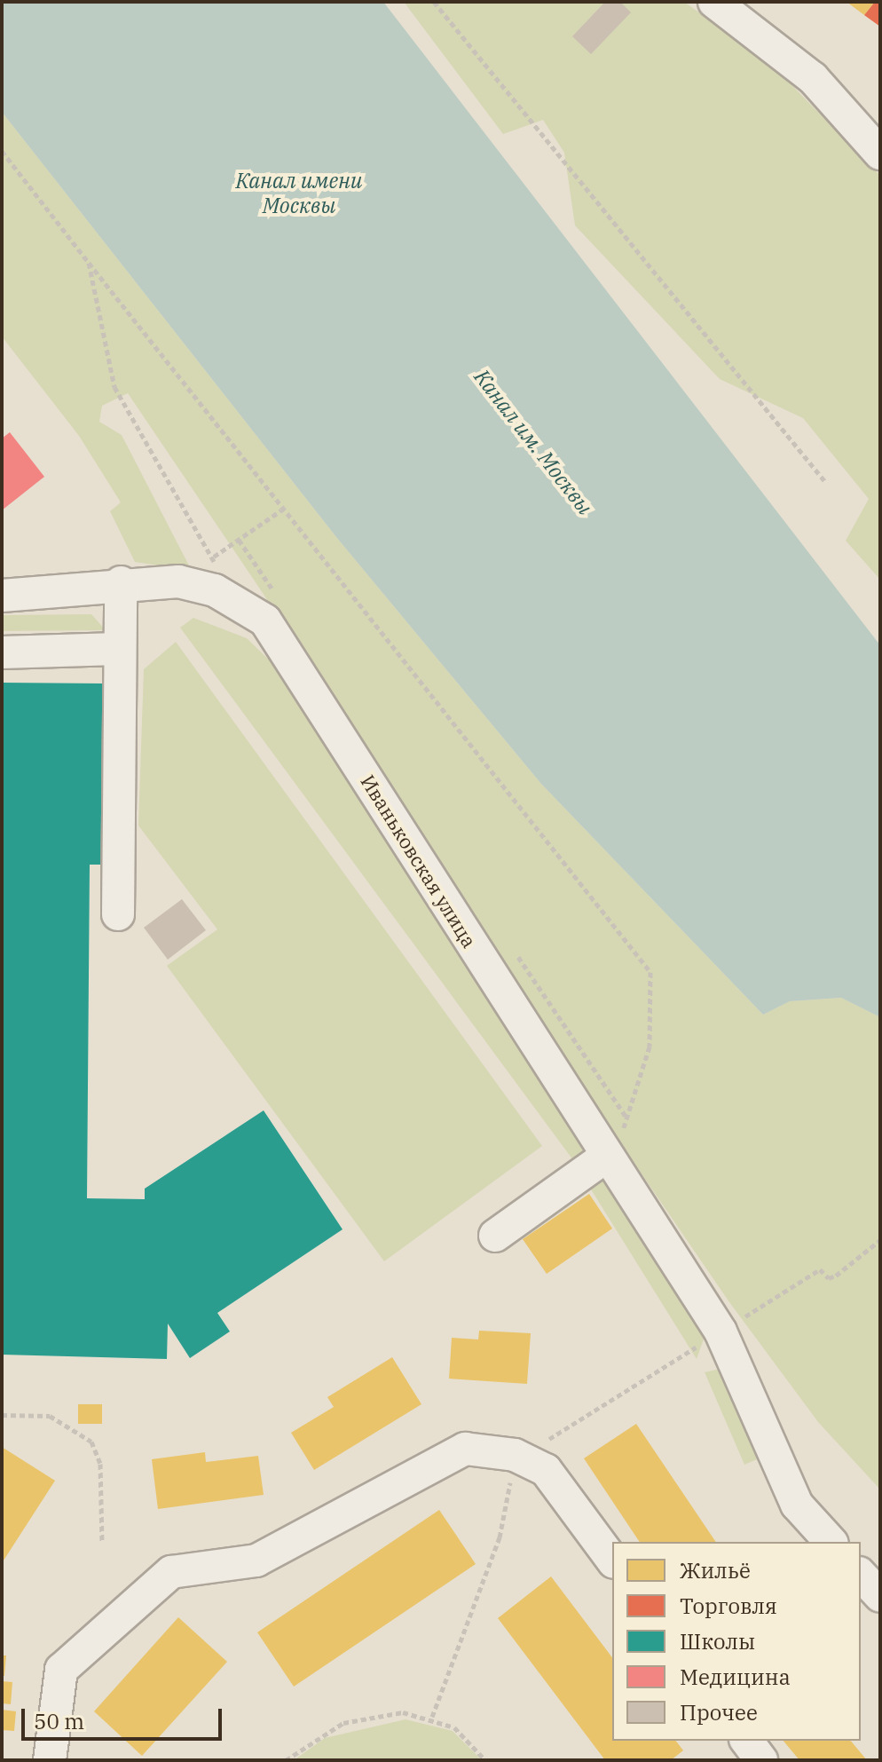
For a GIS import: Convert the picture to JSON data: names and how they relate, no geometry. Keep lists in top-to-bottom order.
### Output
{
  "streets": {
    "street": ["Иваньковская улица"]
  },
  "water": ["Канал имени Москвы", "Канал им. Москвы"],
  "legend": [
    "Жильё",
    "Торговля",
    "Школы",
    "Медицина",
    "Прочее"
  ],
  "scale_bar": "50 m"
}
